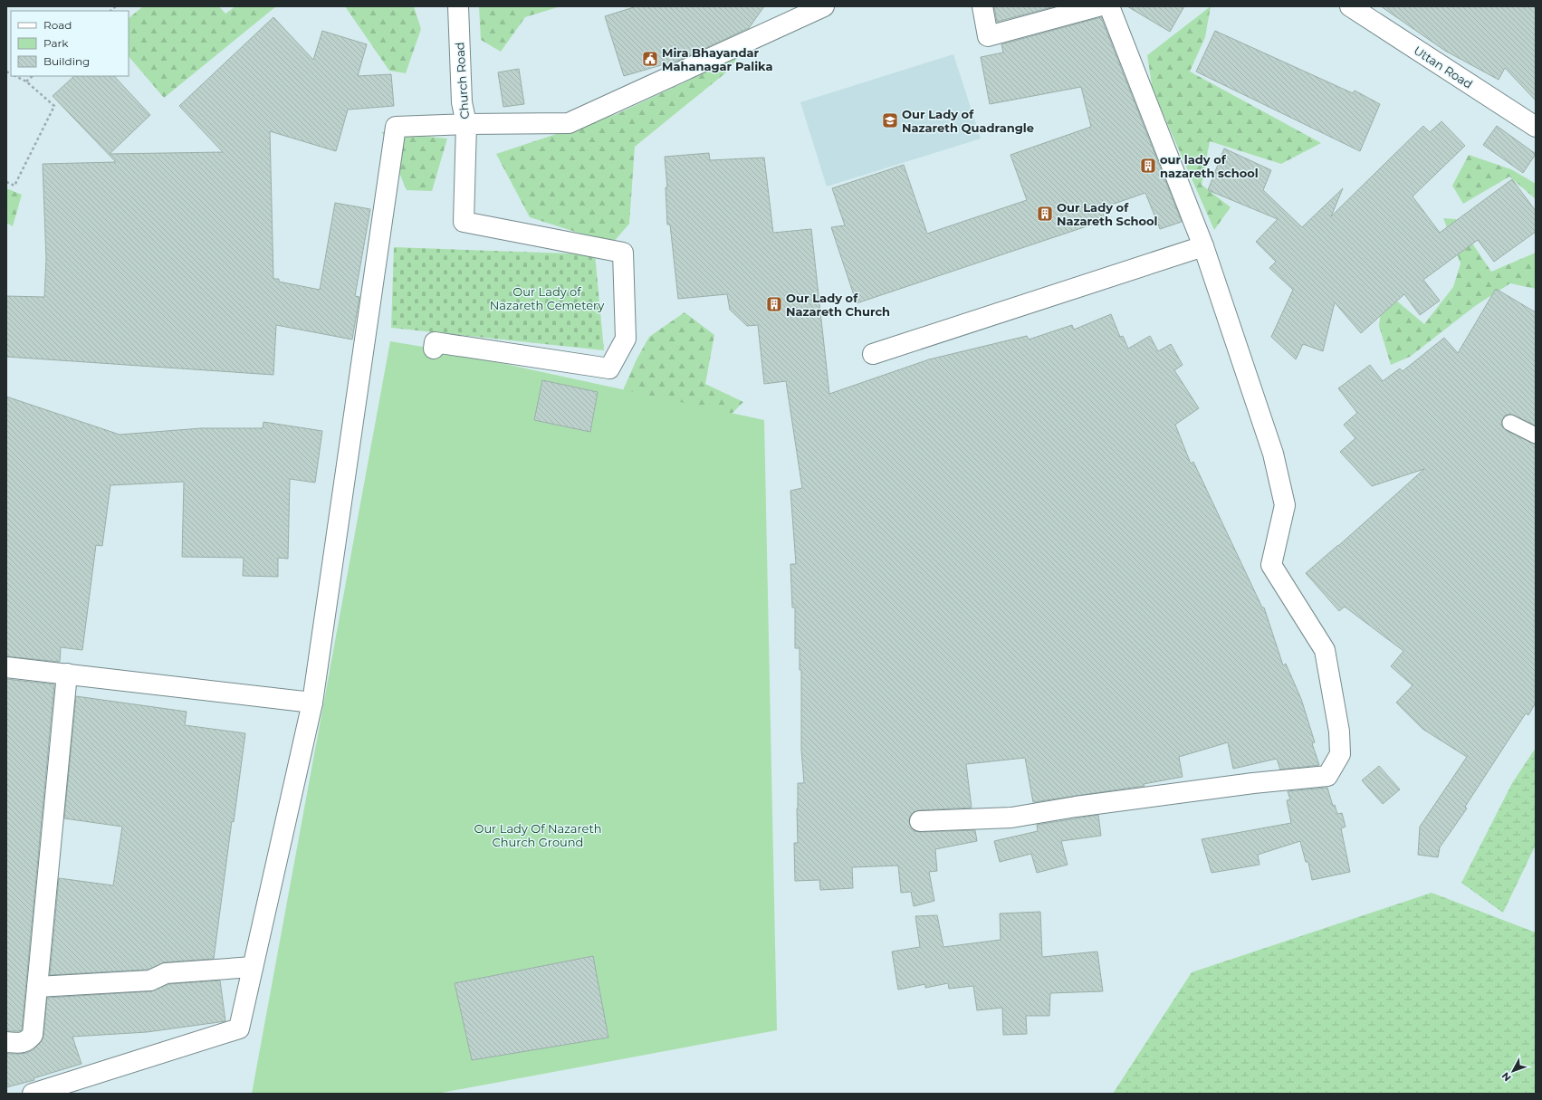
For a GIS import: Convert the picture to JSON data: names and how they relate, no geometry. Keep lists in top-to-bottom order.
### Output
{
  "streets": {
    "street": ["Uttan Road", "Church Road"]
  },
  "parks": ["Our Lady of Nazareth Cemetery", "Our Lady Of Nazareth Church Ground"],
  "places": {
    "public building": ["Mira Bhayandar Mahanagar Palika"],
    "school or university": ["Our Lady of Nazareth Quadrangle"],
    "building": ["our lady of nazareth school", "Our Lady of Nazareth School", "Our Lady of Nazareth Church"]
  },
  "legend": ["Road", "Park", "Building"],
  "north": "bottom left"
}
